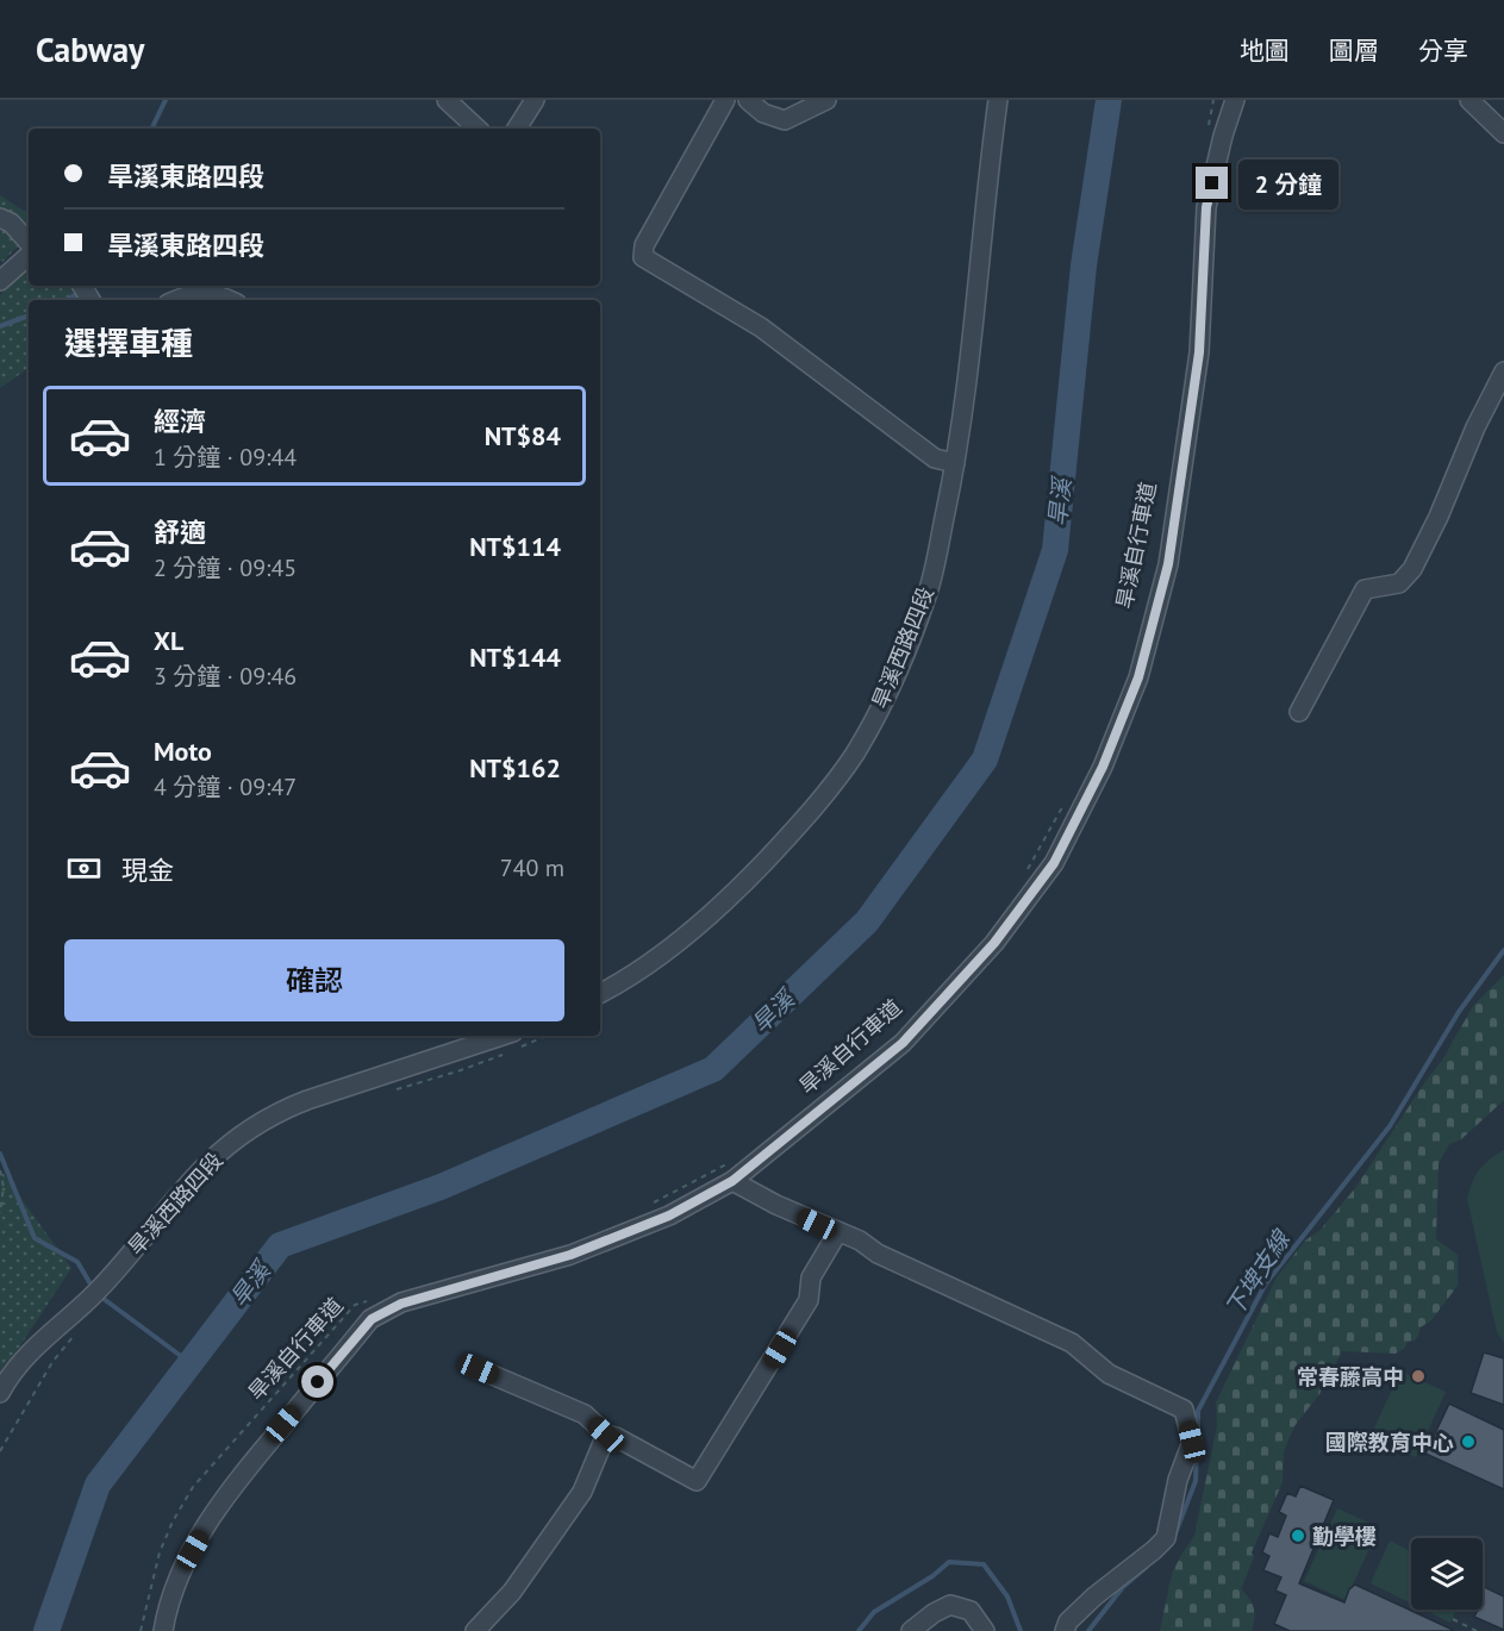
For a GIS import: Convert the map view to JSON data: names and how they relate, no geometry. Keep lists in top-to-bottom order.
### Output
{
  "streets": {
    "street": ["旱溪西路四段"],
    "path": ["旱溪自行車道"]
  },
  "water": ["旱溪", "下埤支線"],
  "places": ["常春藤高中", "國際教育中心", "勤學樓"],
  "page": {
    "header": "Cabway",
    "nav": ["地圖", "圖層", "分享"],
    "banner": ["旱溪東路四段", "旱溪東路四段"],
    "bubble": "2 分鐘",
    "heading": "選擇車種",
    "list": [
      {
        "name": "經濟",
        "note": "1 分鐘 · 09:44",
        "value": "NT$84"
      },
      {
        "name": "舒適",
        "note": "2 分鐘 · 09:45",
        "value": "NT$114"
      },
      {
        "name": "XL",
        "note": "3 分鐘 · 09:46",
        "value": "NT$144"
      },
      {
        "name": "Moto",
        "note": "4 分鐘 · 09:47",
        "value": "NT$162"
      }
    ],
    "pay": ["現金", "740 m"],
    "buttons": "確認"
  }
}
